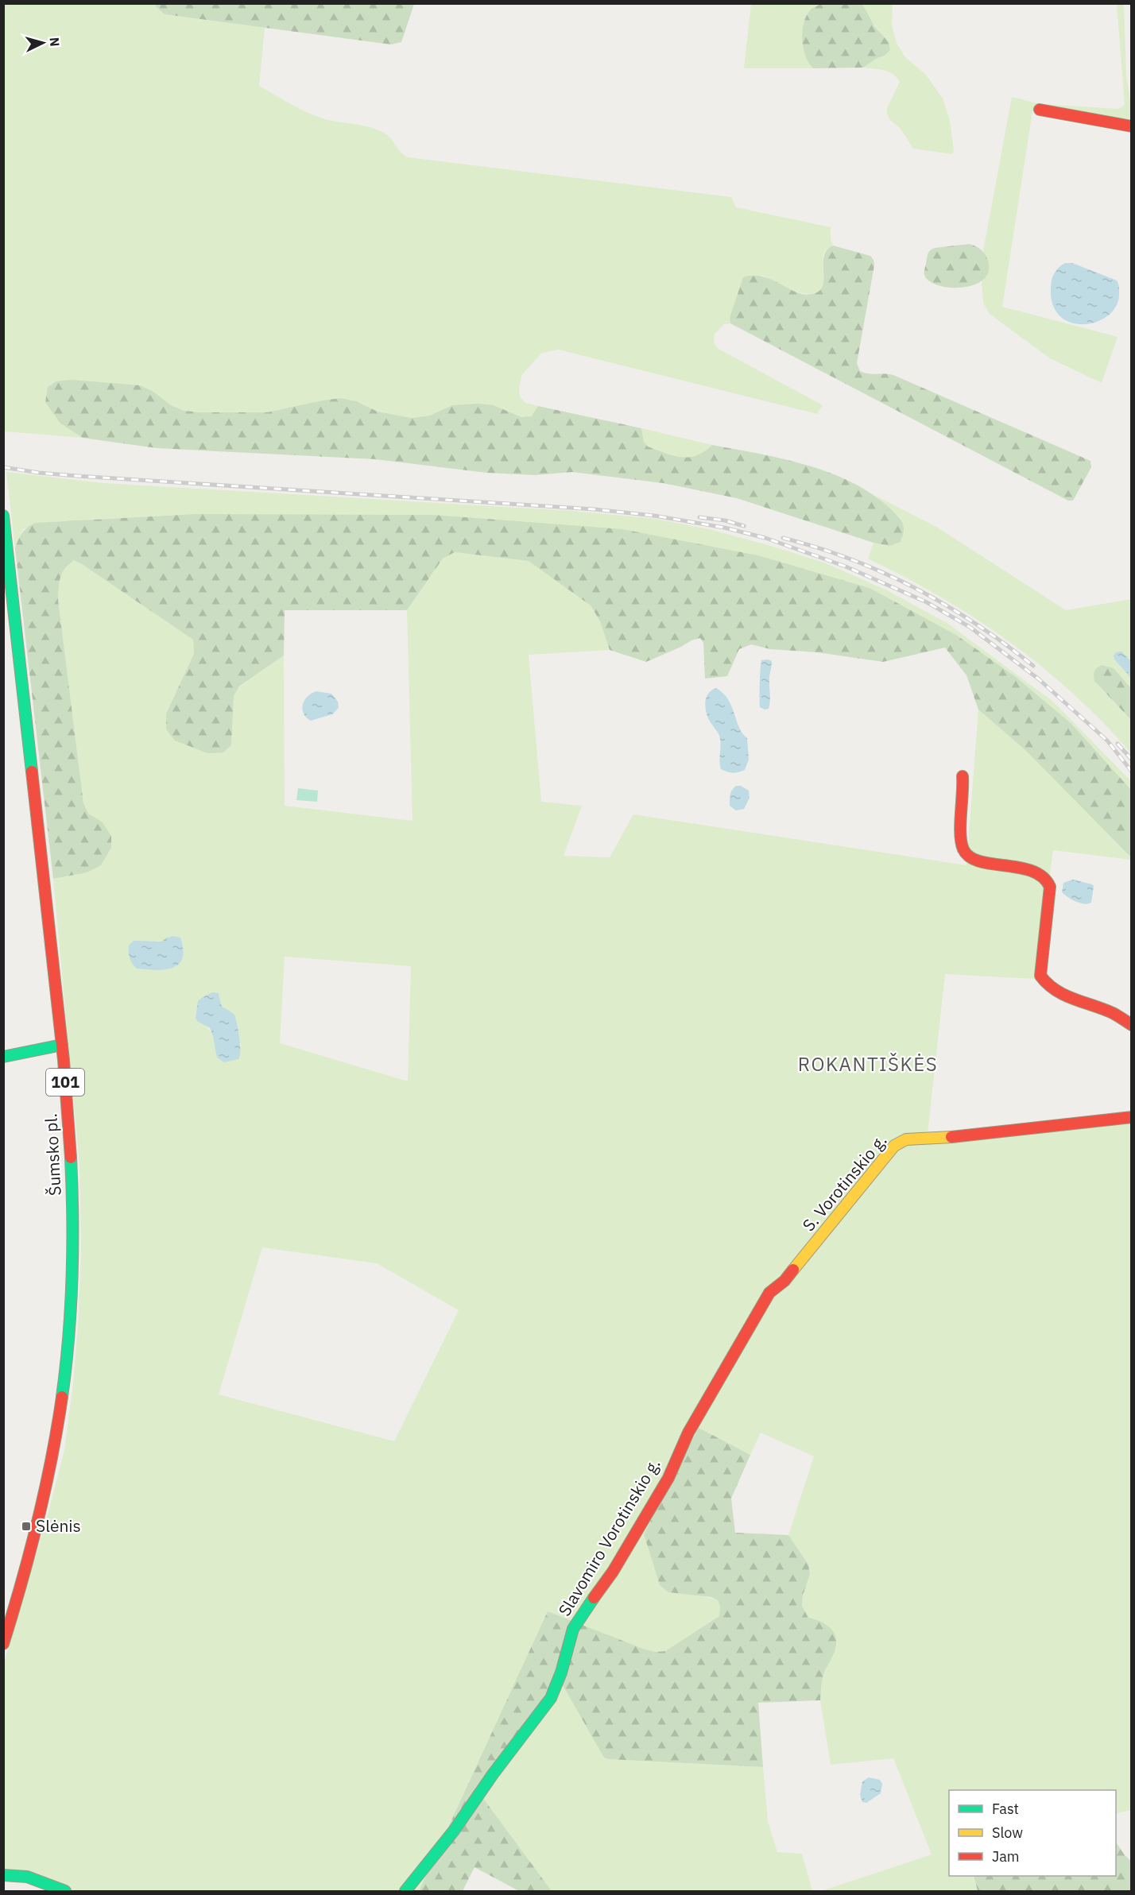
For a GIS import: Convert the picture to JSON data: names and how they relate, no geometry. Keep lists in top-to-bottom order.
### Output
{
  "streets": {
    "street": [
      "101",
      "Šumsko pl.",
      "S. Vorotinskio g.",
      "Slavomiro Vorotinskio g."
    ]
  },
  "crossings": [
    ["S. Vorotinskio g.", "Slavomiro Vorotinskio g."]
  ],
  "districts": ["ROKANTIŠKĖS"],
  "places": {
    "transit": ["Slėnis"]
  },
  "legend": ["Fast", "Slow", "Jam"],
  "north": "right"
}
